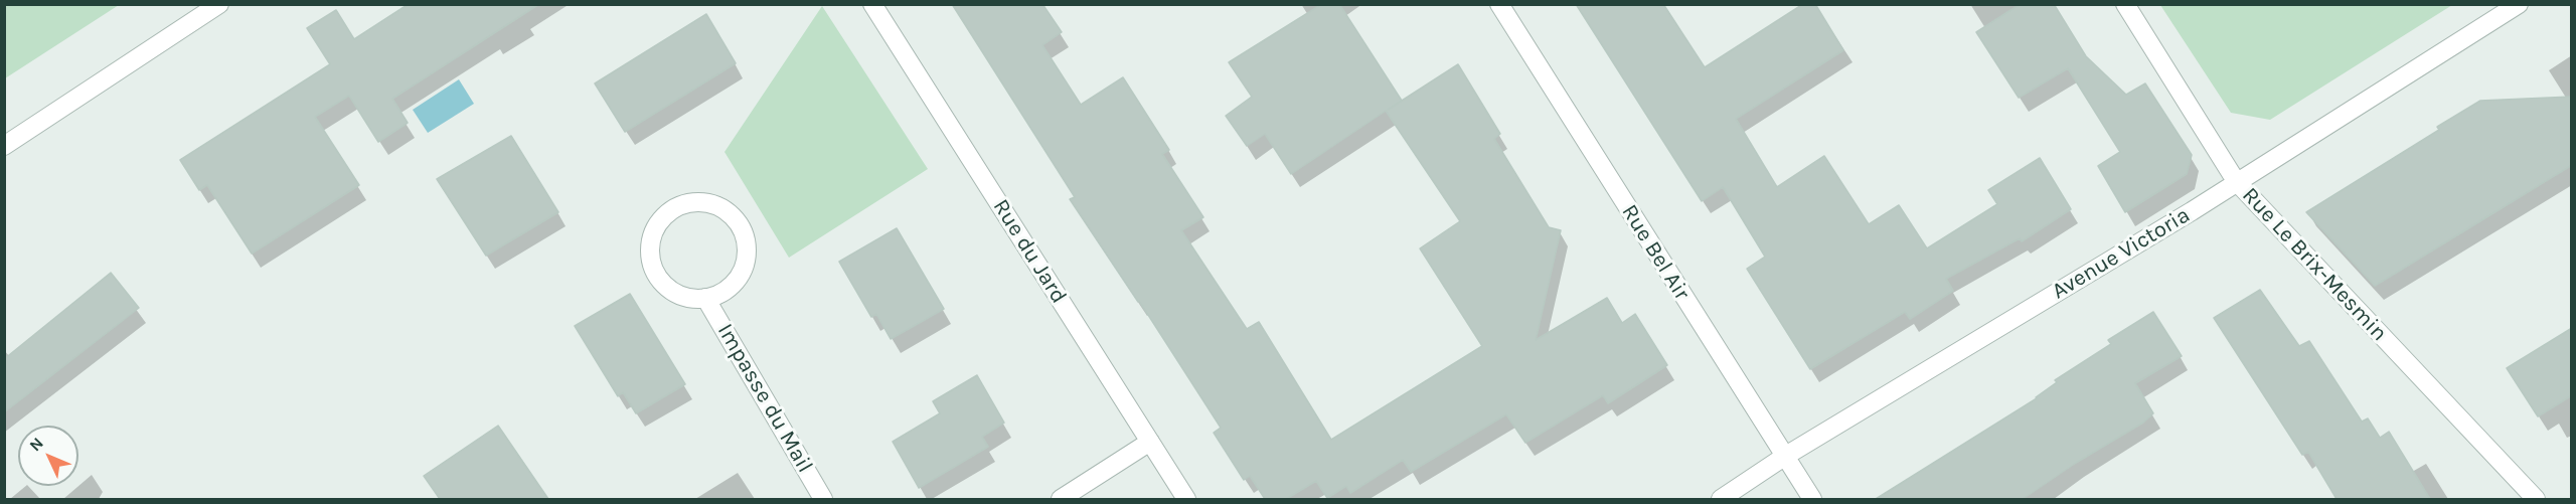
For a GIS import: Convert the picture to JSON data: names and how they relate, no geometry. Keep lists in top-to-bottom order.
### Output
{
  "streets": {
    "street": [
      "Rue du Jard",
      "Rue Bel Air",
      "Avenue Victoria",
      "Rue Le Brix-Mesmin",
      "Impasse du Mail"
    ]
  },
  "crossings": [
    ["Rue Bel Air", "Avenue Victoria"],
    ["Avenue Victoria", "Rue Le Brix-Mesmin"]
  ],
  "north": "top left"
}
